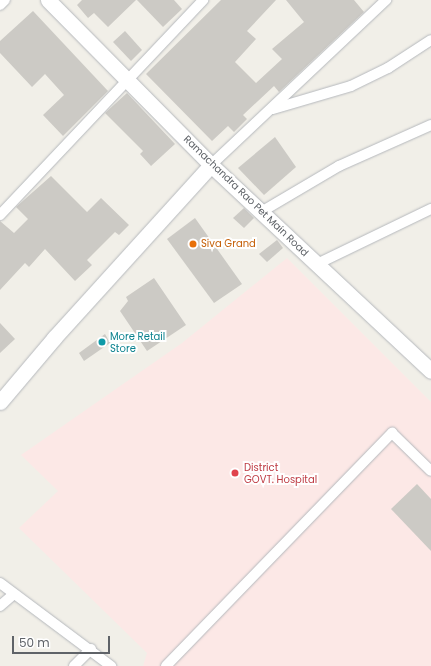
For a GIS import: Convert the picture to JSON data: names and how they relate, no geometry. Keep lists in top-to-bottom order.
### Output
{
  "streets": {
    "street": ["Ramachandra Rao Pet Main Road"]
  },
  "places": ["Siva Grand", "More Retail Store", "District GOVT. Hospital"],
  "scale_bar": "50 m"
}
